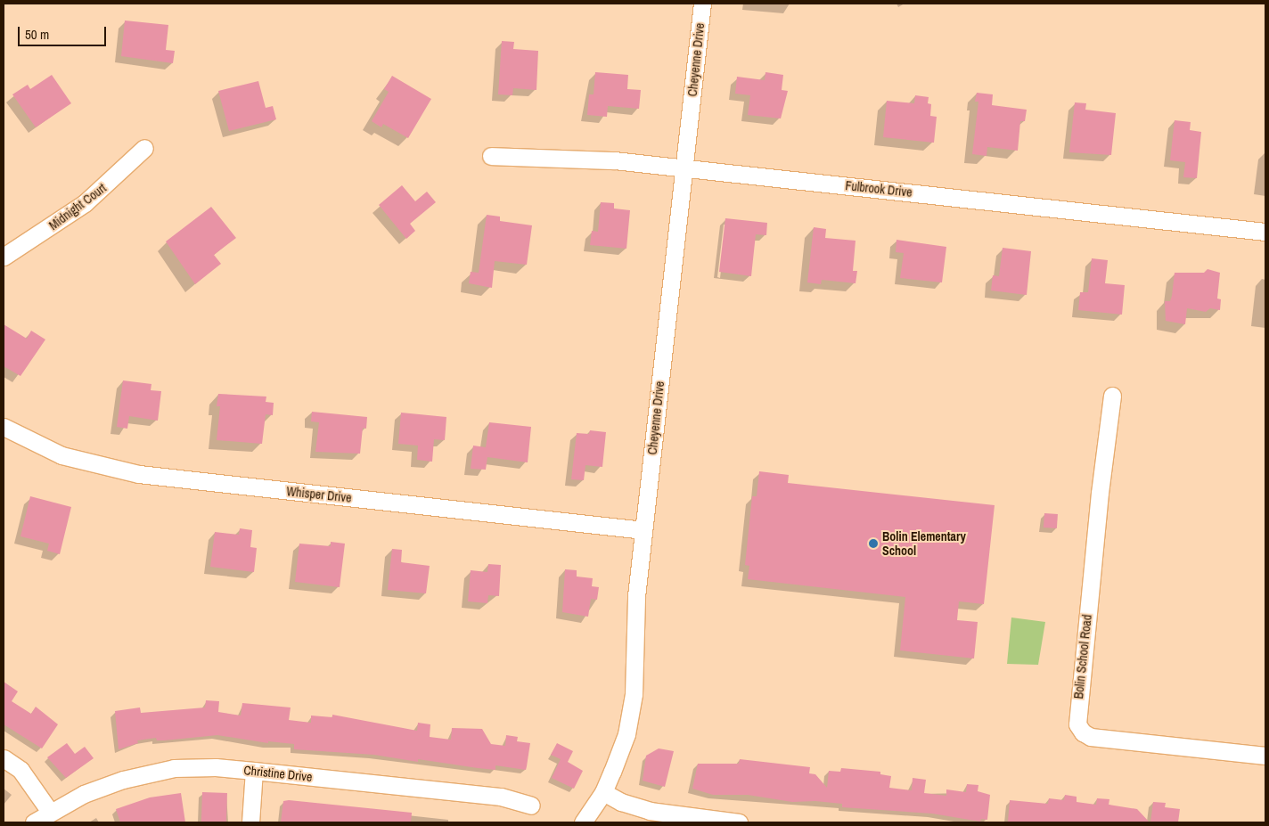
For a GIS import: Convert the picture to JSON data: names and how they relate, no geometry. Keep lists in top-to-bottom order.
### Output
{
  "streets": {
    "street": [
      "Cheyenne Drive",
      "Fulbrook Drive",
      "Midnight Court",
      "Whisper Drive",
      "Bolin School Road",
      "Christine Drive"
    ]
  },
  "crossings": [
    ["Cheyenne Drive", "Fulbrook Drive"],
    ["Cheyenne Drive", "Whisper Drive"]
  ],
  "places": ["Bolin Elementary School"],
  "scale_bar": "50 m"
}
